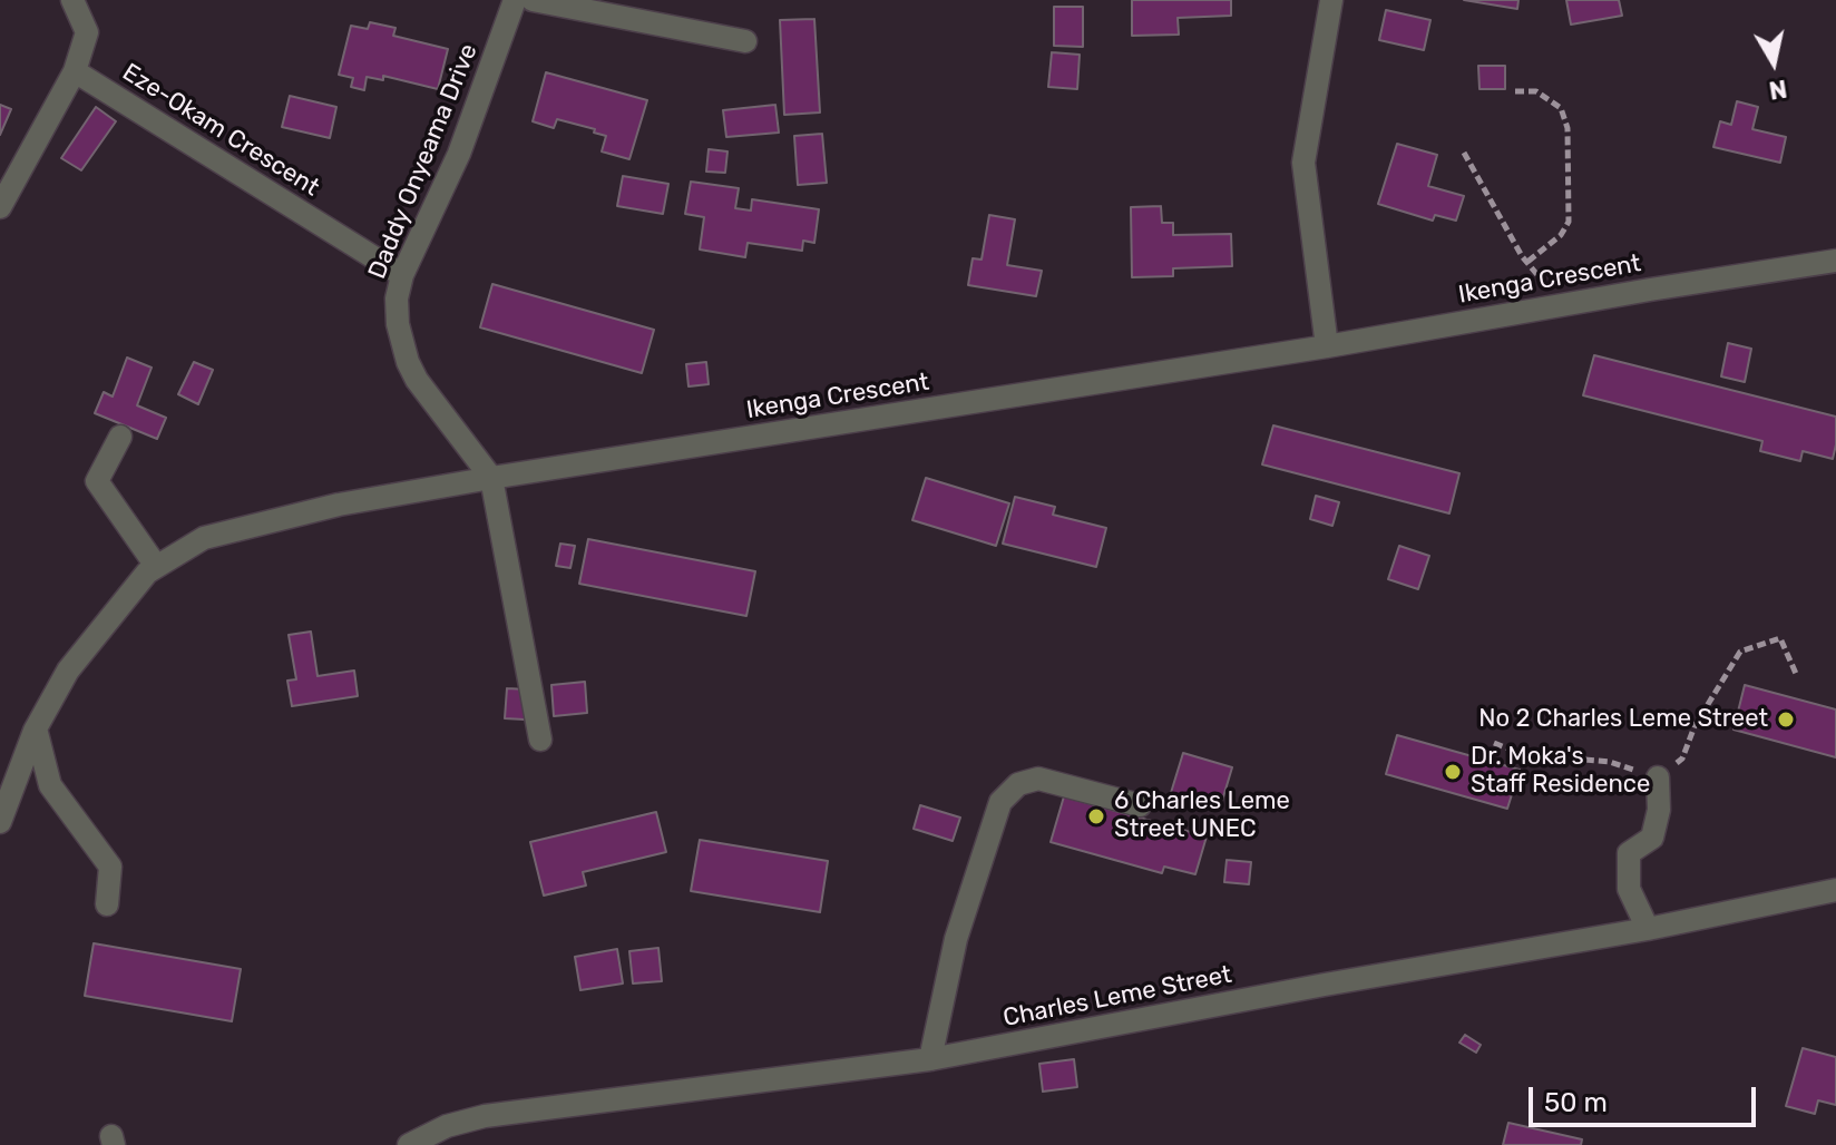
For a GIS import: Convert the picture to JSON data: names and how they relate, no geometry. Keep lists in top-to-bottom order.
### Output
{
  "streets": {
    "street": [
      "Eze-Okam Crescent",
      "Daddy Onyeama Drive",
      "Ikenga Crescent",
      "Charles Leme Street"
    ]
  },
  "crossings": [
    ["Eze-Okam Crescent", "Daddy Onyeama Drive"],
    ["Daddy Onyeama Drive", "Ikenga Crescent"]
  ],
  "places": ["No 2 Charles Leme Street", "Dr. Moka's Staff Residence", "6 Charles Leme Street UNEC"],
  "scale_bar": "50 m",
  "north": "bottom"
}
